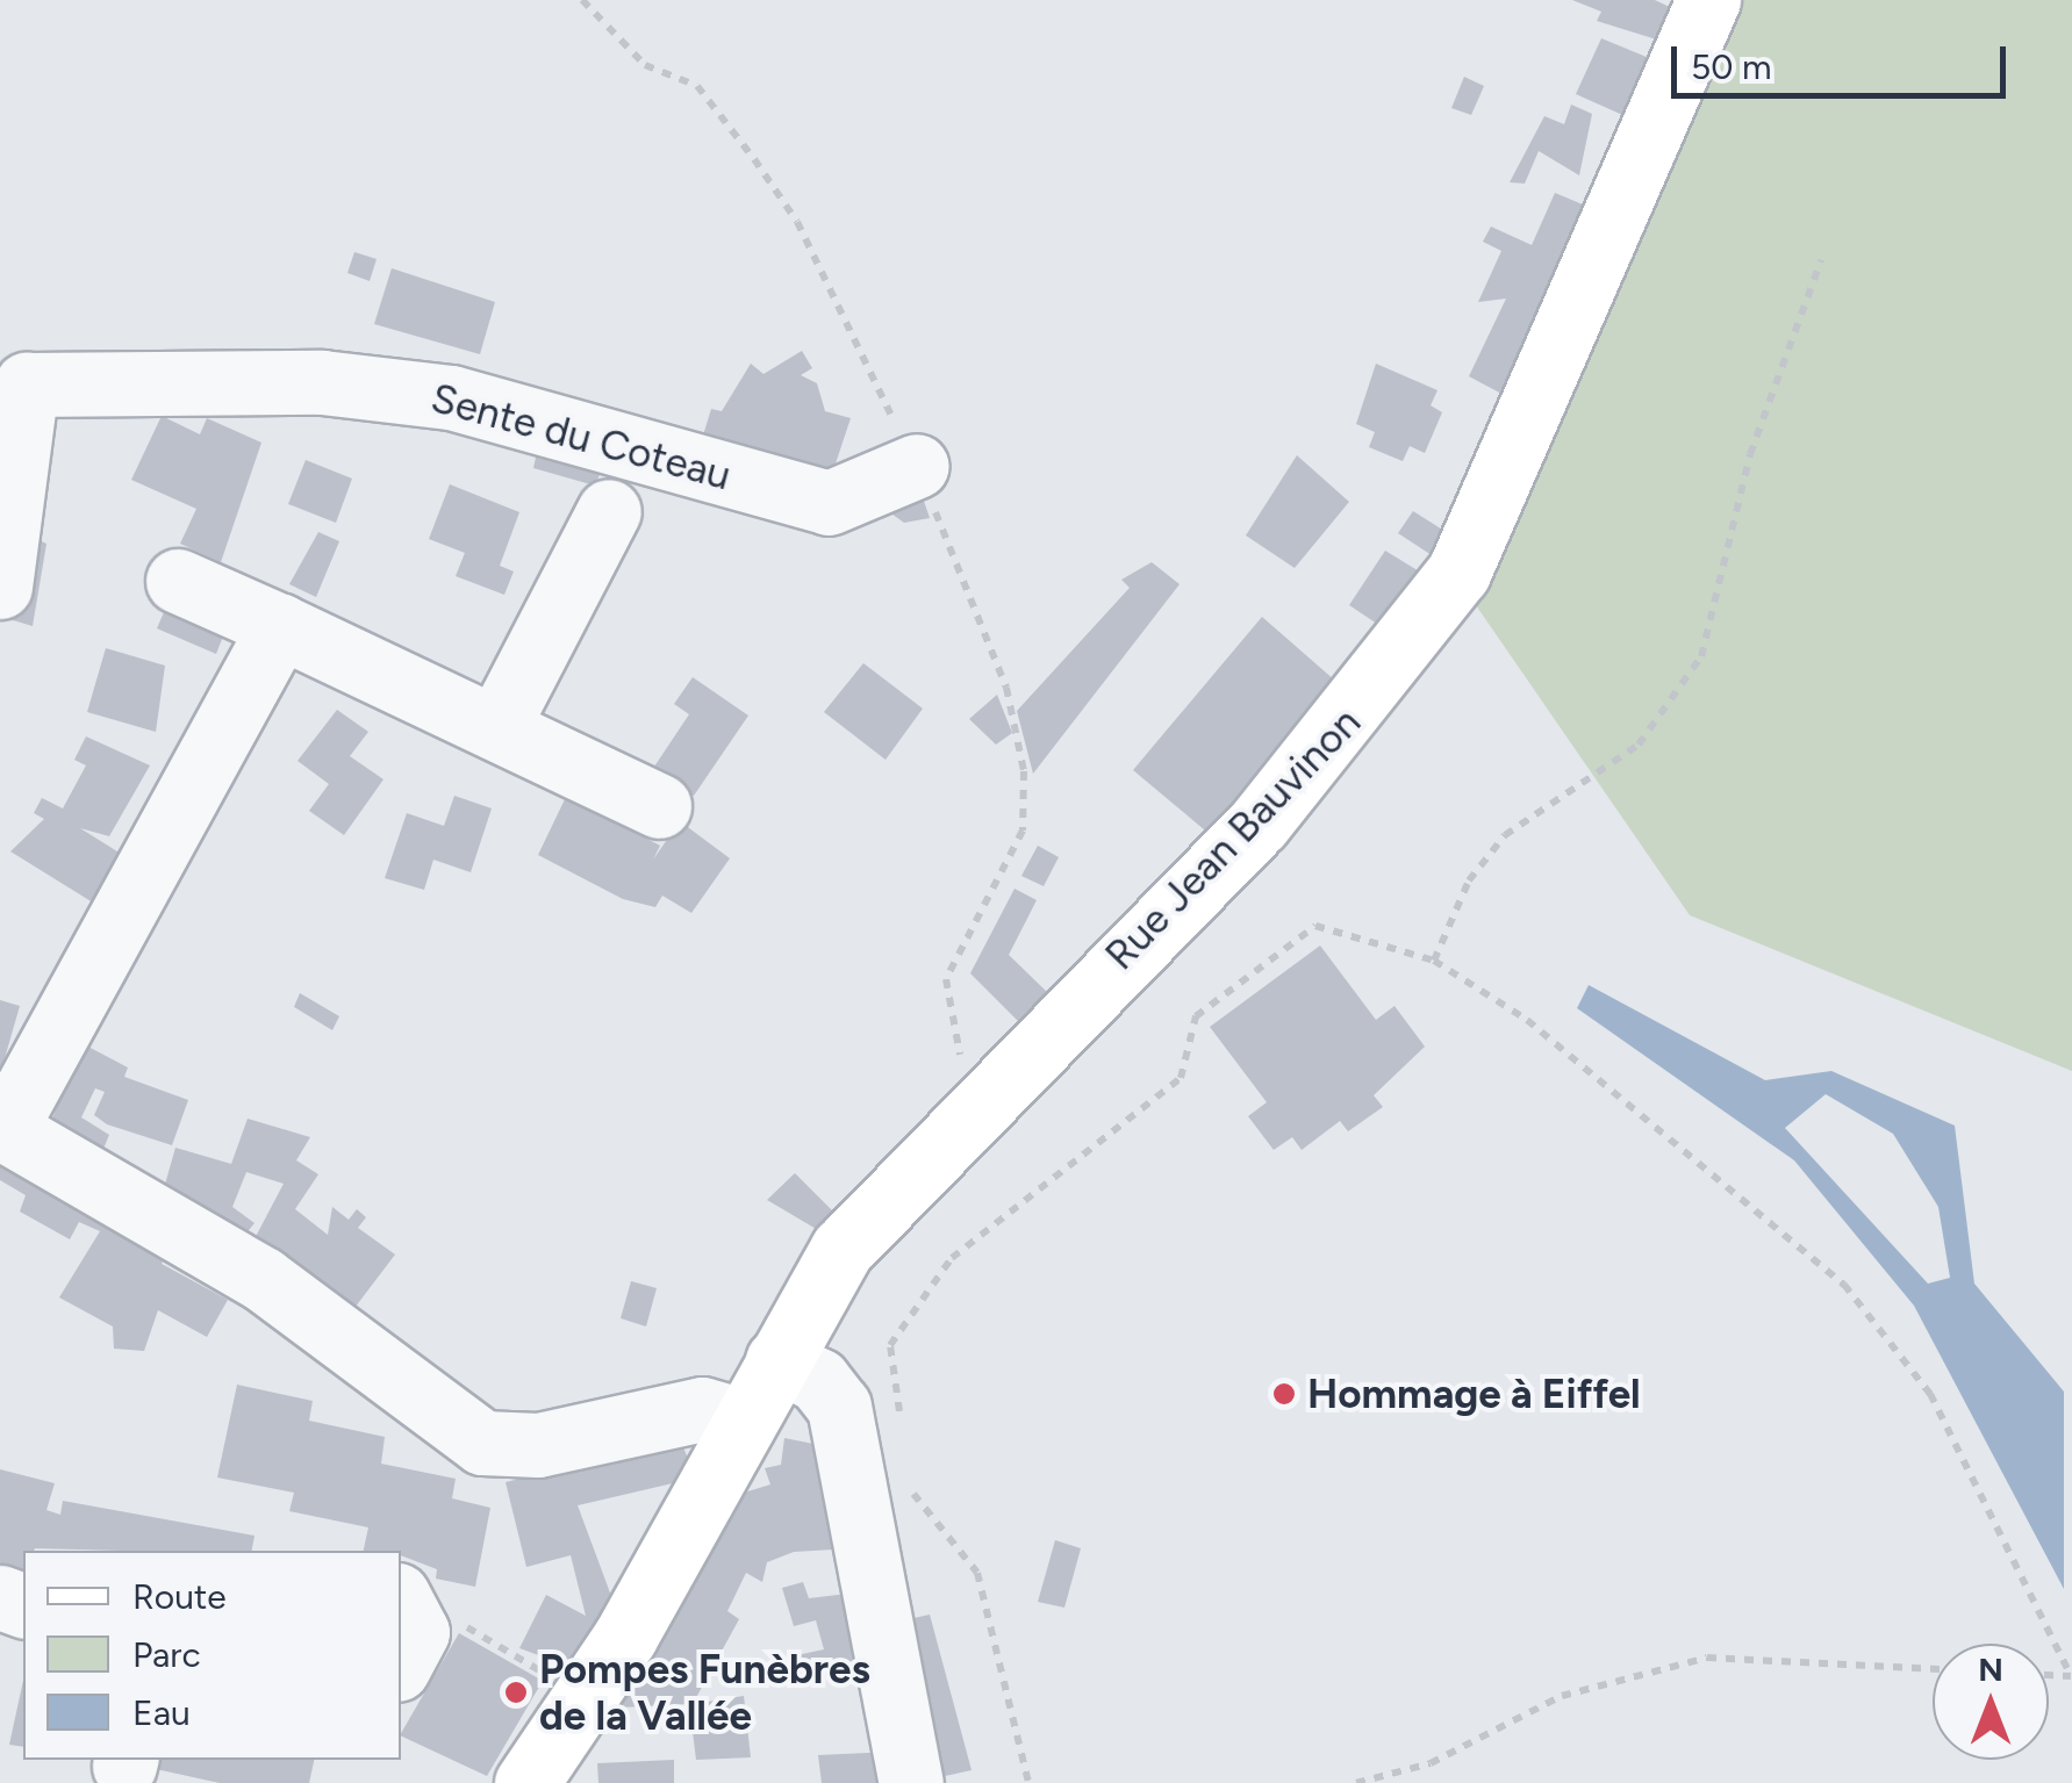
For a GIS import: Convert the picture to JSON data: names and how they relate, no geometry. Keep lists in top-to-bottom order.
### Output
{
  "streets": {
    "main road": ["Rue Jean Bauvinon"],
    "street": ["Sente du Coteau"]
  },
  "places": ["Hommage à Eiffel", "Pompes Funèbres de la Vallée"],
  "legend": ["Route", "Parc", "Eau"],
  "scale_bar": "50 m",
  "north": "top"
}
